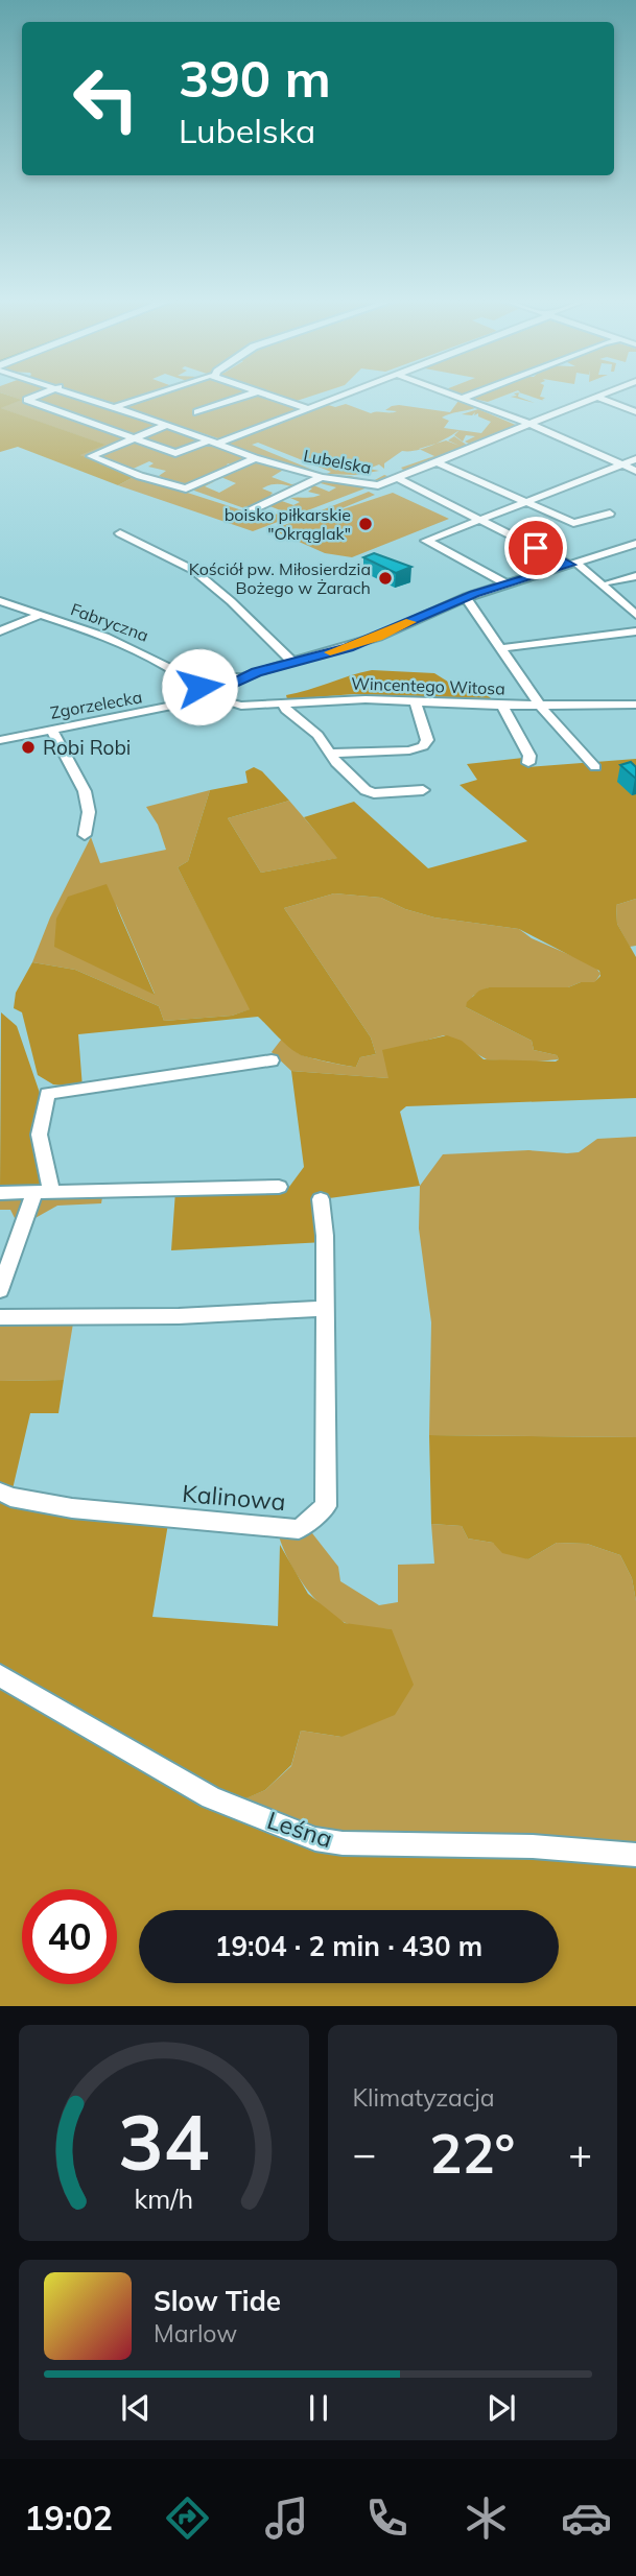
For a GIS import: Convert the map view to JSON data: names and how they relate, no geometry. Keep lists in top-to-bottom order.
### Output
{
  "streets": {
    "street": [
      "Lubelska",
      "Fabryczna",
      "Wincentego Witosa",
      "Zgorzelecka",
      "Kalinowa",
      "Leśna"
    ]
  },
  "crossings": [
    ["Fabryczna", "Zgorzelecka"],
    ["Wincentego Witosa", "Zgorzelecka"]
  ],
  "places": ["boisko piłkarskie \"Okrąglak\"", "Kościół pw. Miłosierdzia Bożego w Żarach", "Robi Robi"],
  "page": {
    "turn": ["390 m", "Lubelska"],
    "limit": "40",
    "trip": "19:04 · 2 min · 430 m",
    "tile": "Klimatyzacja",
    "heat": ["−", "22°", "+"],
    "song": ["Slow Tide", "Marlow"],
    "tabs": "19:02",
    "gauge": ["34", "km/h"]
  }
}
